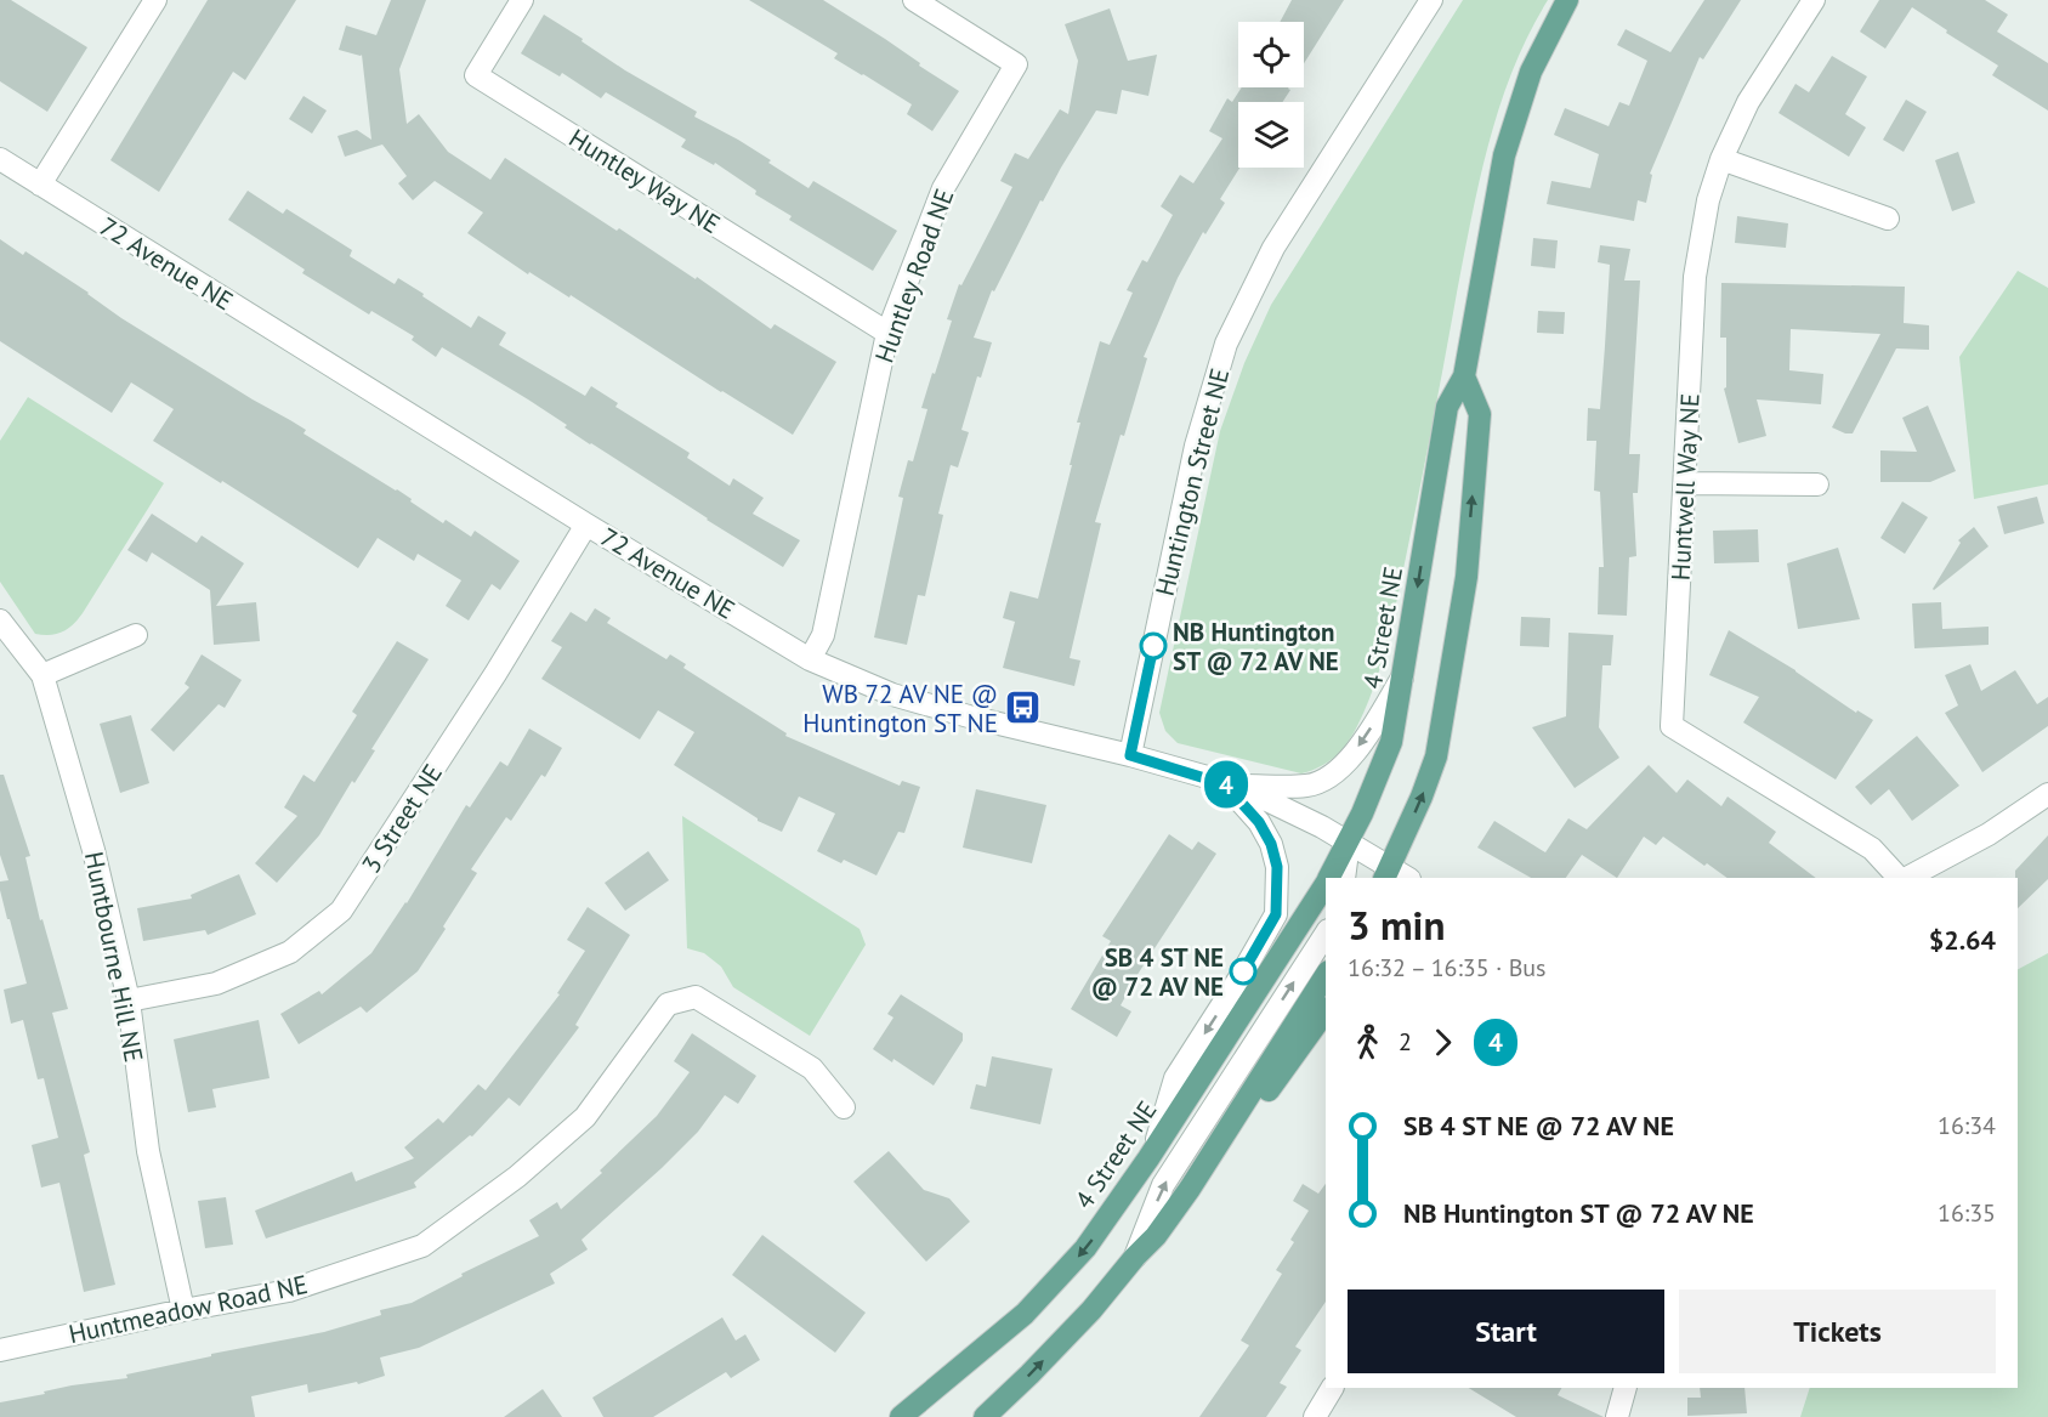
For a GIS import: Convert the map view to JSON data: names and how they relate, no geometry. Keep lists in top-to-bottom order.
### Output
{
  "streets": {
    "main road": ["4 Street NE"],
    "street": [
      "Huntley Way NE",
      "72 Avenue NE",
      "Huntley Road NE",
      "Huntington Street NE",
      "Huntwell Way NE",
      "3 Street NE",
      "Huntbourne Hill NE",
      "Huntmeadow Road NE"
    ]
  },
  "crossings": [
    ["Huntley Way NE", "Huntley Road NE"],
    ["72 Avenue NE", "Huntley Road NE"],
    ["72 Avenue NE", "Huntington Street NE"],
    ["72 Avenue NE", "4 Street NE"],
    ["72 Avenue NE", "3 Street NE"],
    ["3 Street NE", "Huntbourne Hill NE"],
    ["Huntbourne Hill NE", "Huntmeadow Road NE"]
  ],
  "places": {
    "other": ["NB Huntington ST @ 72 AV NE", "SB 4 ST NE @ 72 AV NE"],
    "bus stop": ["WB 72 AV NE @ Huntington ST NE"]
  },
  "lines": ["bus line 4"],
  "page": {
    "on_map": "4",
    "heading": ["3 min", "16:32 – 16:35 · Bus", "$2.64"],
    "legs": ["2", "4"],
    "list": [
      {
        "name": "SB 4 ST NE @ 72 AV NE",
        "value": "16:34"
      },
      {
        "name": "NB Huntington ST @ 72 AV NE",
        "value": "16:35"
      }
    ],
    "buttons": ["Start", "Tickets"]
  }
}
